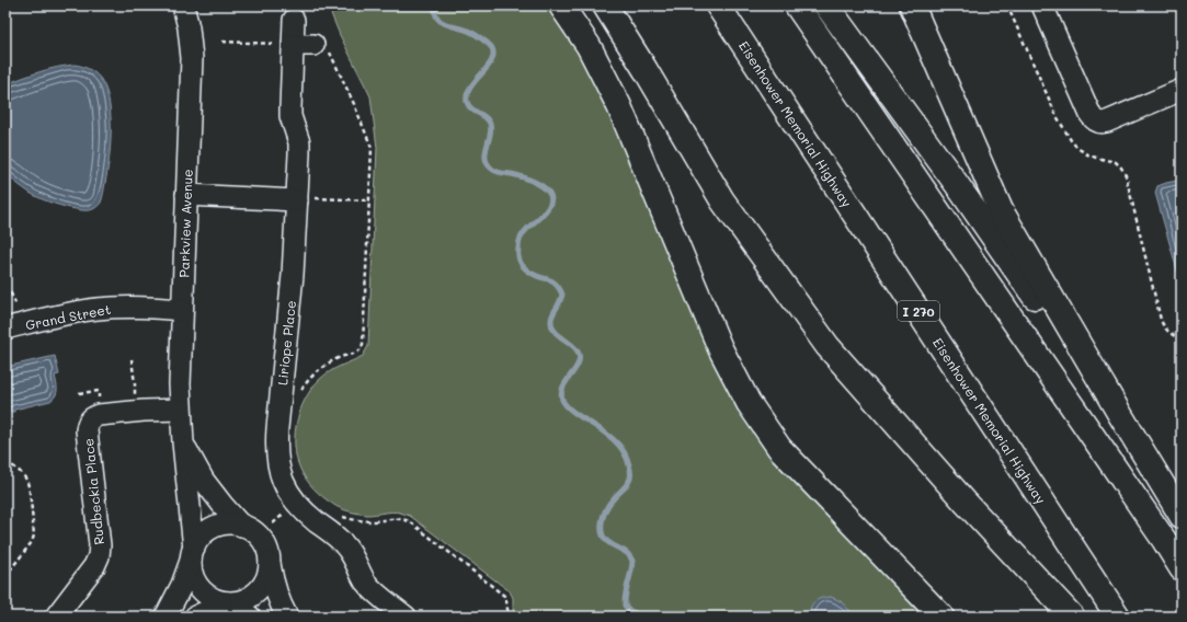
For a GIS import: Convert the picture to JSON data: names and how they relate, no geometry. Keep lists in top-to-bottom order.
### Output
{
  "streets": {
    "highway": ["Eisenhower Memorial Highway", "I 270"],
    "street": [
      "Parkview Avenue",
      "Grand Street",
      "Liriope Place",
      "Rudbeckia Place"
    ]
  },
  "crossings": [
    ["Parkview Avenue", "Grand Street"],
    ["Parkview Avenue", "Rudbeckia Place"]
  ]
}
